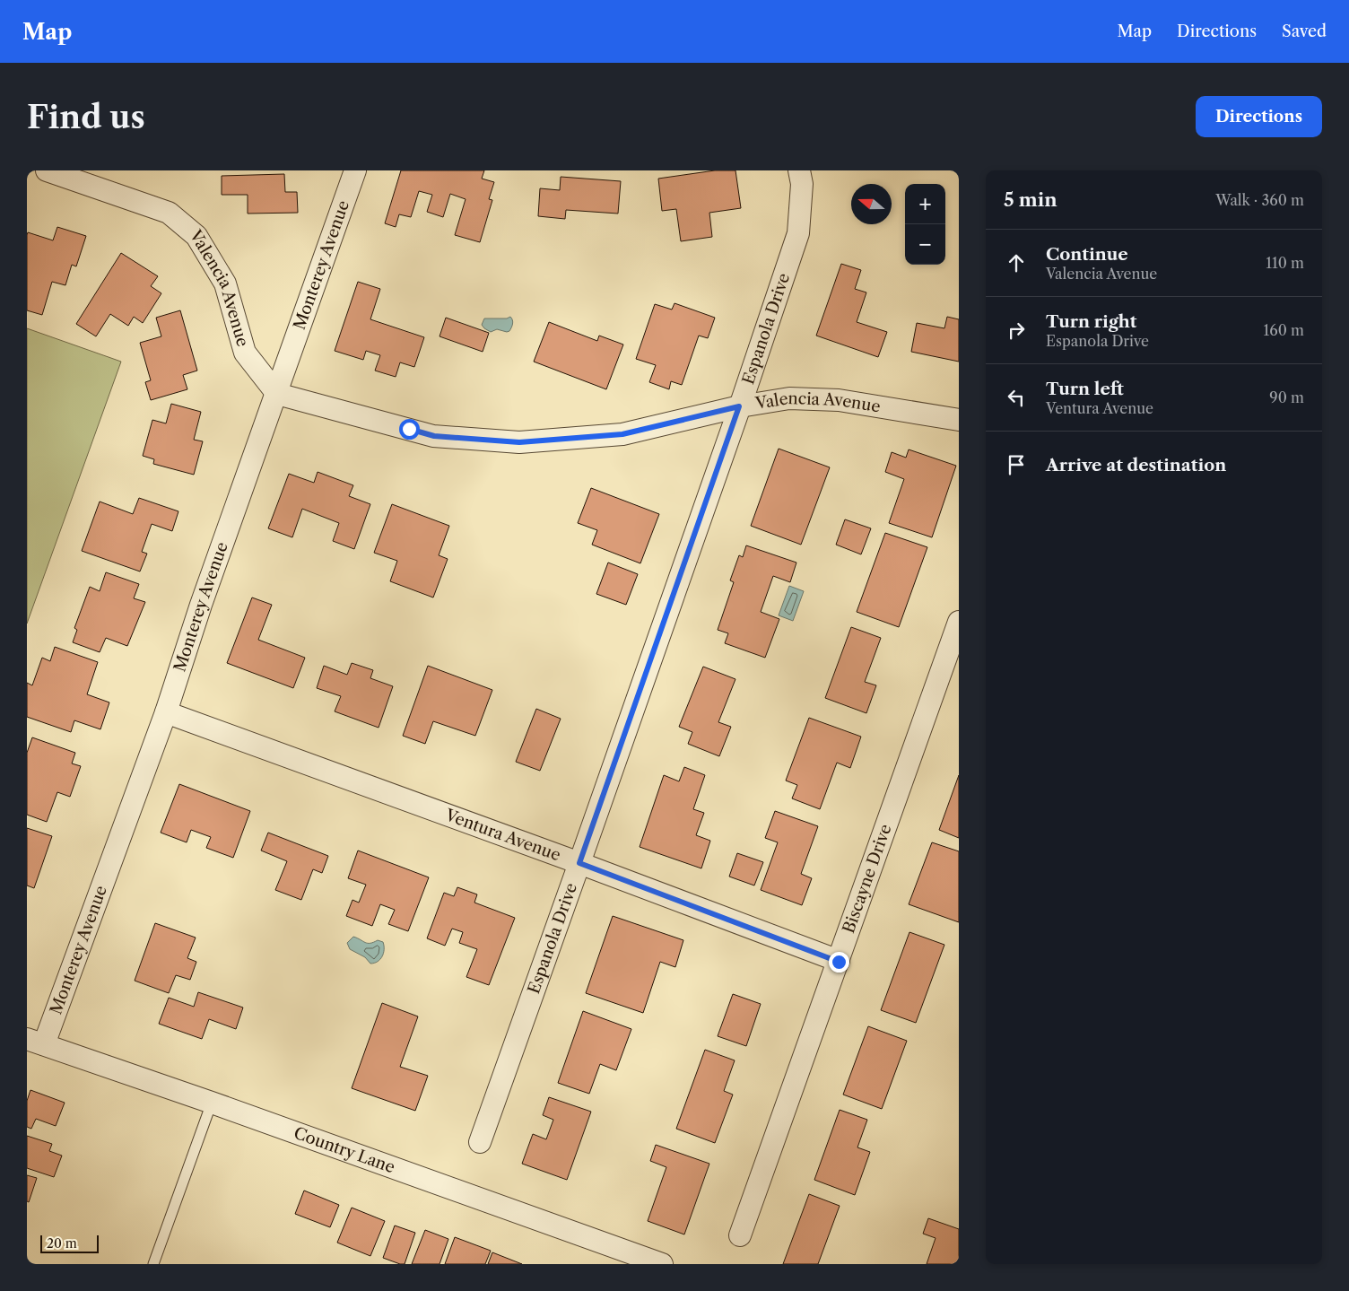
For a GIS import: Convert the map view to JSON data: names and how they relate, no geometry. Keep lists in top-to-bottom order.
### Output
{
  "streets": {
    "street": [
      "Monterey Avenue",
      "Valencia Avenue",
      "Espanola Drive",
      "Ventura Avenue",
      "Biscayne Drive",
      "Country Lane"
    ]
  },
  "crossings": [
    ["Monterey Avenue", "Valencia Avenue"],
    ["Monterey Avenue", "Ventura Avenue"],
    ["Monterey Avenue", "Country Lane"],
    ["Valencia Avenue", "Espanola Drive"],
    ["Espanola Drive", "Ventura Avenue"],
    ["Ventura Avenue", "Biscayne Drive"]
  ],
  "scale_bar": "20 m",
  "north": "left",
  "page": {
    "header": "Map",
    "nav": ["Map", "Directions", "Saved"],
    "buttons": "Directions",
    "title": "Find us",
    "heading": ["5 min", "Walk · 360 m"],
    "map_buttons": ["+", "−"],
    "list": [
      ["Continue", "Valencia Avenue", "110 m"],
      ["Turn right", "Espanola Drive", "160 m"],
      ["Turn left", "Ventura Avenue", "90 m"],
      "Arrive at destination"
    ],
    "scale": "20 m"
  }
}
